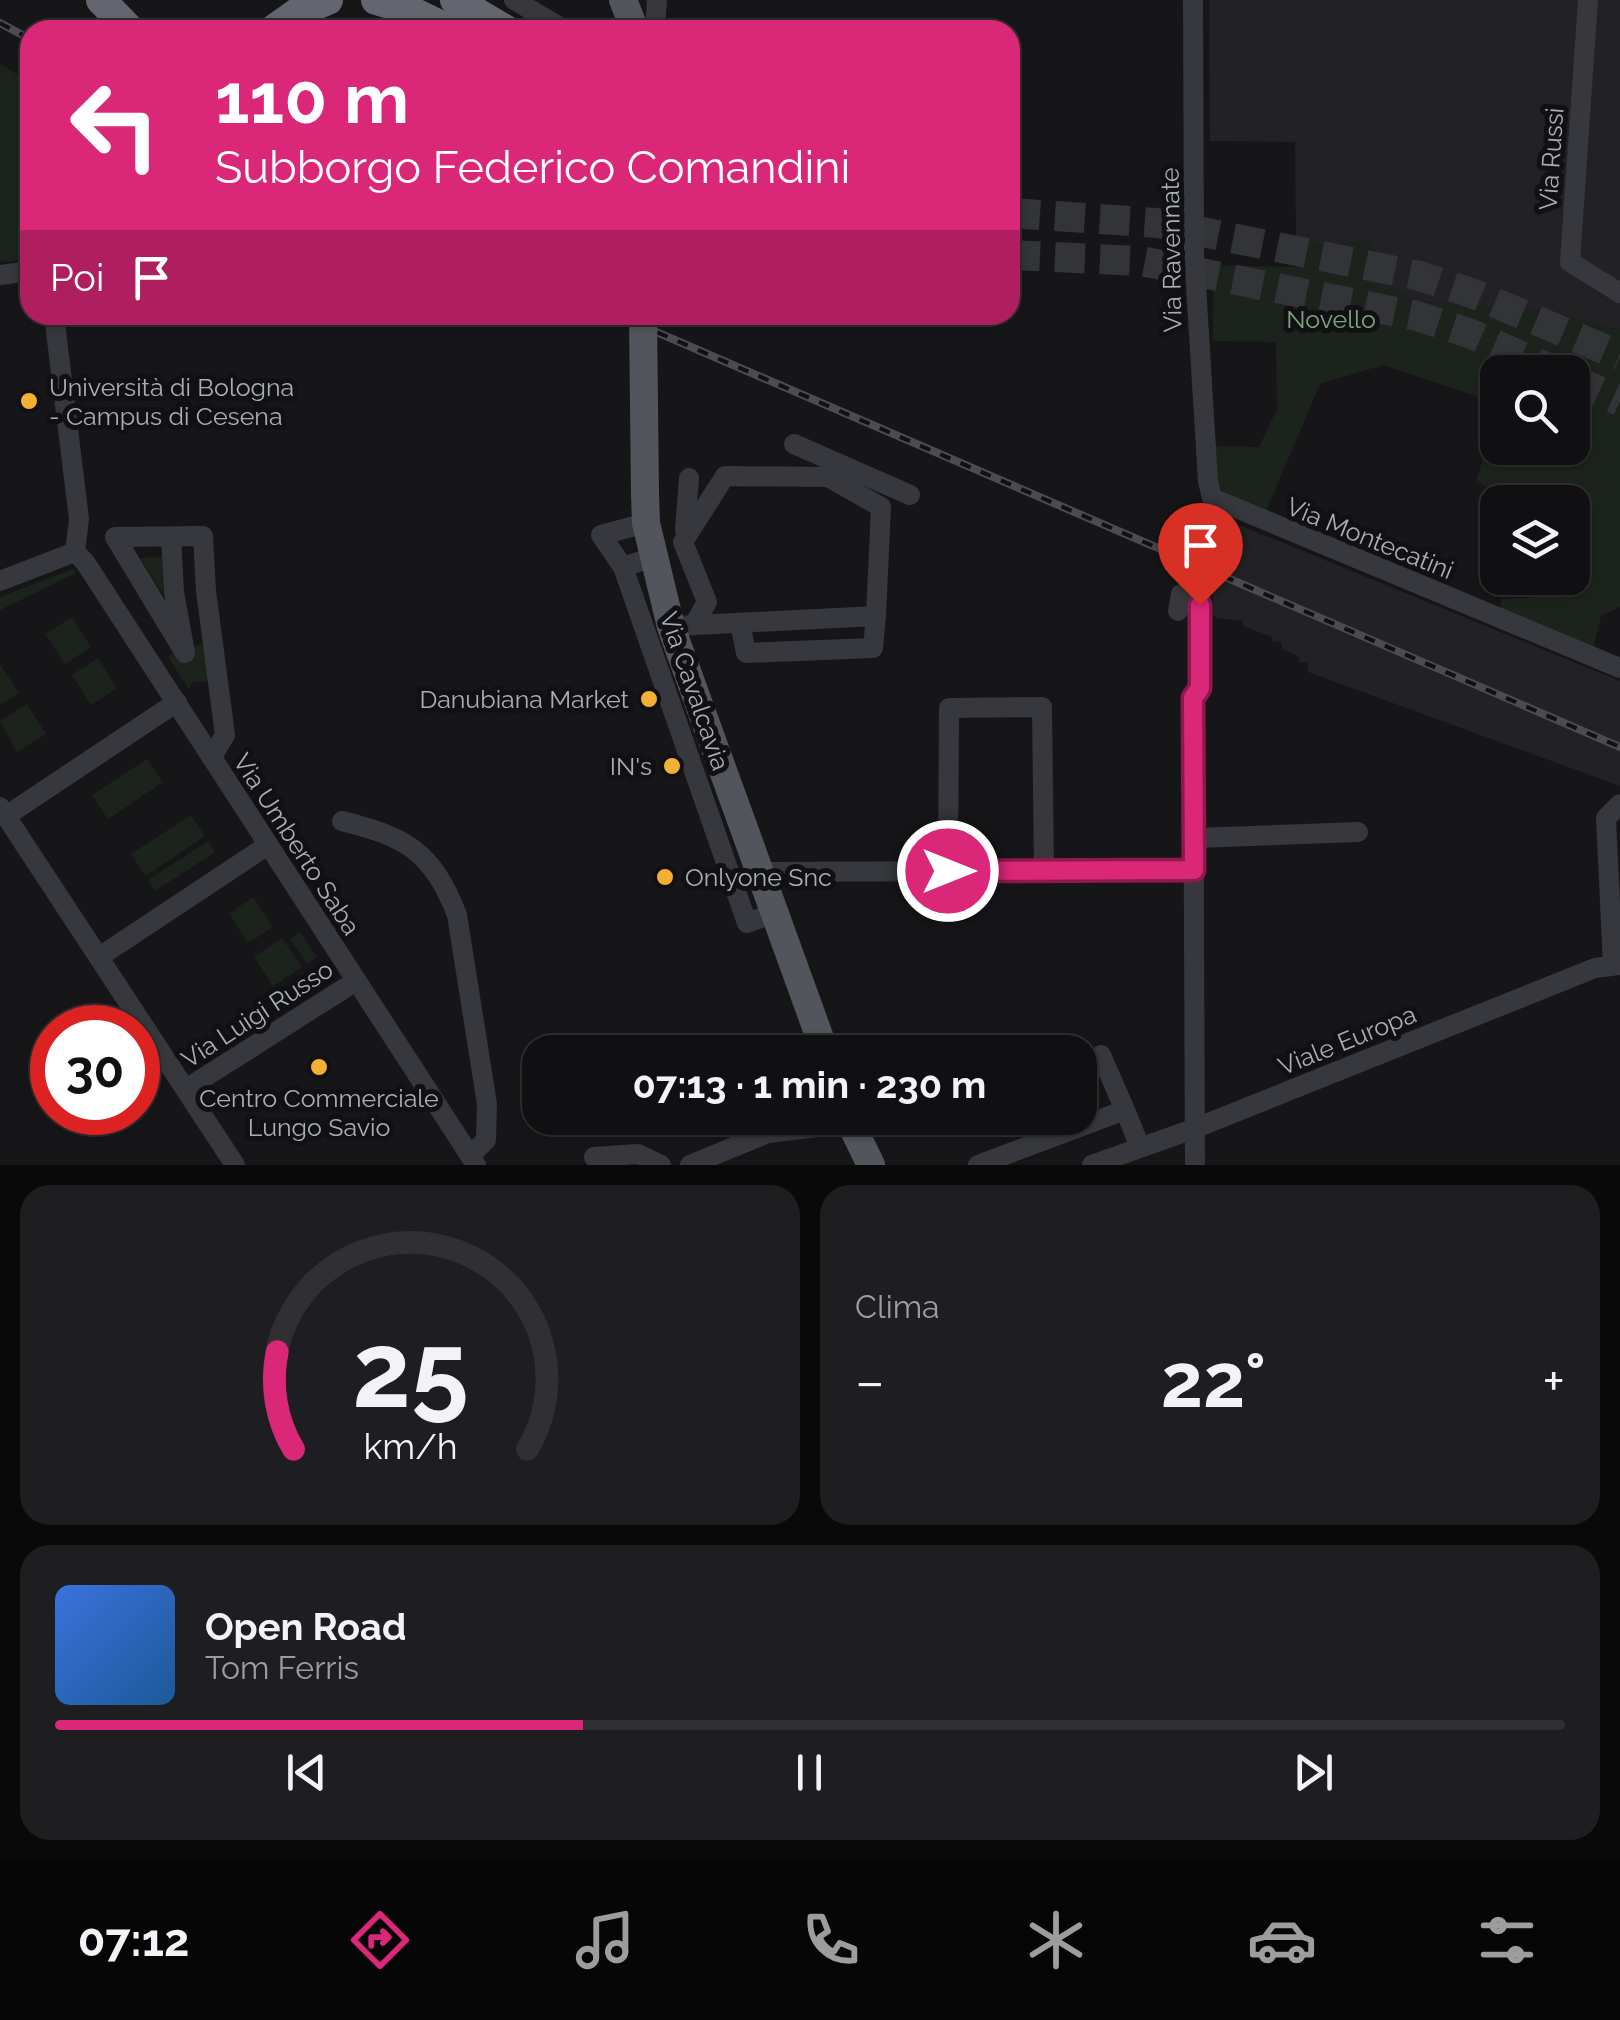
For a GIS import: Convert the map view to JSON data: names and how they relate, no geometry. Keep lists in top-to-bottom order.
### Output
{
  "streets": {
    "main road": ["Via Cavalcavia"],
    "street": [
      "Via Russi",
      "Via Ravennate",
      "Via Montecatini",
      "Via Umberto Saba",
      "Via Luigi Russo",
      "Viale Europa"
    ]
  },
  "crossings": [
    ["Via Ravennate", "Via Montecatini"],
    ["Via Umberto Saba", "Via Luigi Russo"]
  ],
  "parks": ["Novello"],
  "places": [
    "Università di Bologna - Campus di Cesena",
    "Danubiana Market",
    "IN's",
    "Onlyone Snc",
    "Centro Commerciale Lungo Savio"
  ],
  "page": {
    "turn": ["110 m", "Subborgo Federico Comandini"],
    "then": "Poi",
    "limit": "30",
    "trip": "07:13 · 1 min · 230 m",
    "tile": "Clima",
    "heat": ["−", "22°", "+"],
    "song": ["Open Road", "Tom Ferris"],
    "tabs": "07:12",
    "gauge": ["25", "km/h"]
  }
}
